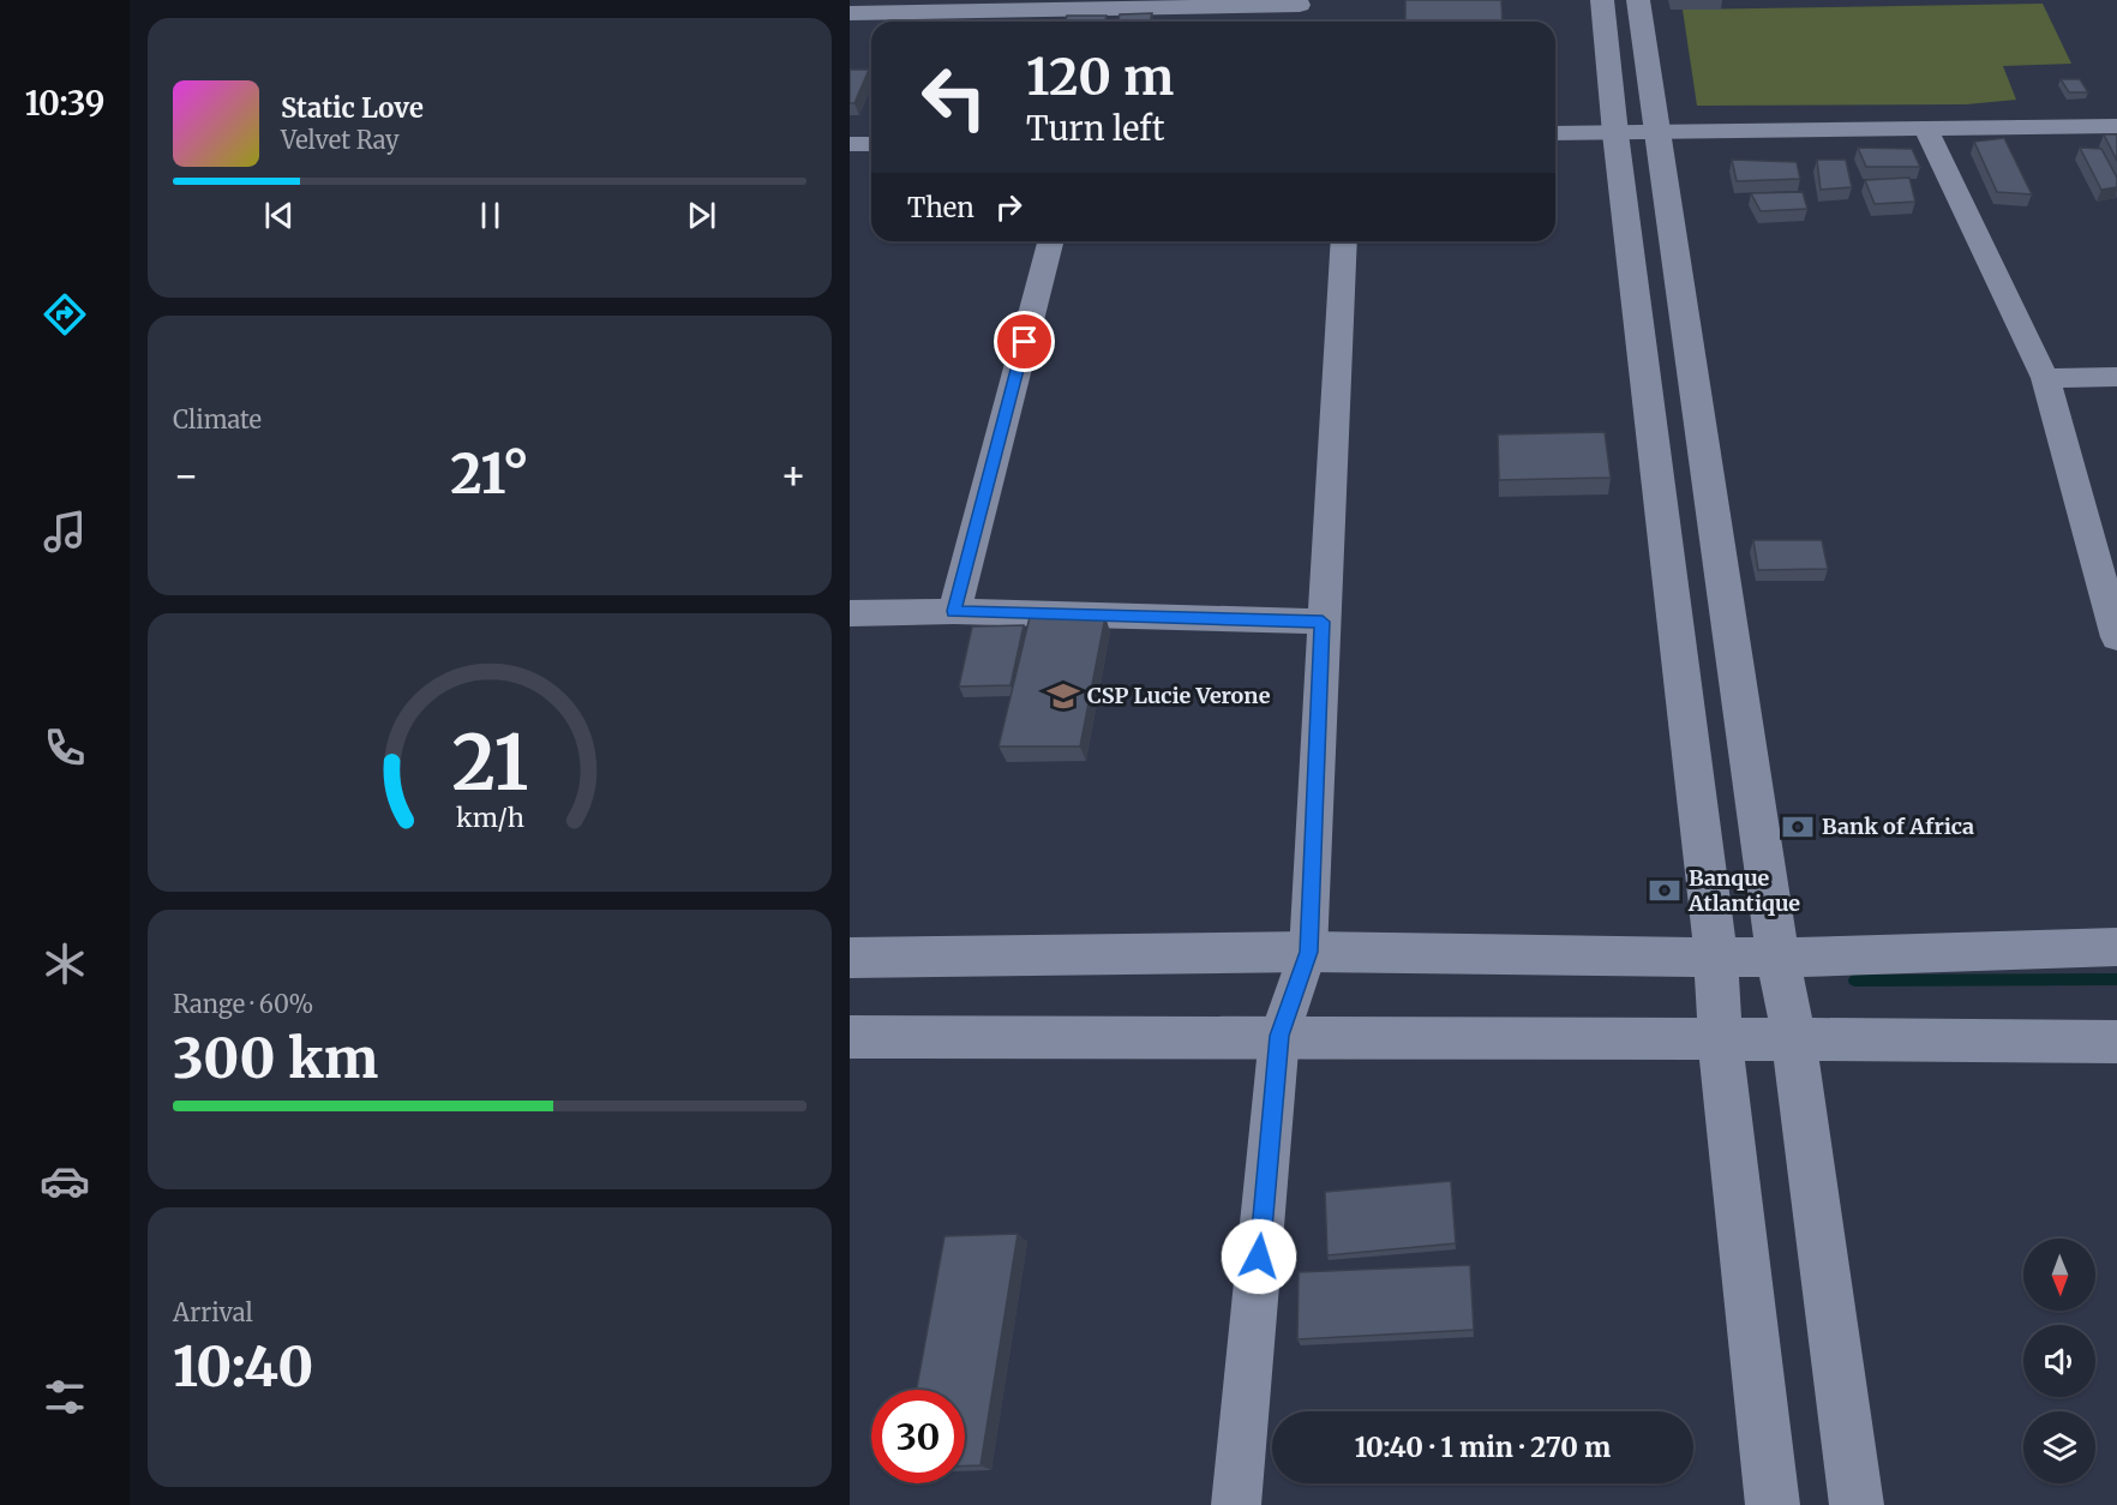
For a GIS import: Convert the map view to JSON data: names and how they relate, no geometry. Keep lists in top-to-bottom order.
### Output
{
  "places": {
    "school or university": ["CSP Lucie Verone"],
    "bank": ["Bank of Africa", "Banque Atlantique"]
  },
  "north": "bottom",
  "page": {
    "tabs": "10:39",
    "turn": ["120 m", "Turn left"],
    "song": ["Static Love", "Velvet Ray"],
    "then": "Then",
    "tile": [
      "Climate",
      ["Range · 60%", "300 km"],
      ["Arrival", "10:40"]
    ],
    "heat": ["−", "21°", "+"],
    "limit": "30",
    "trip": "10:40 · 1 min · 270 m",
    "gauge": ["21", "km/h"]
  }
}
